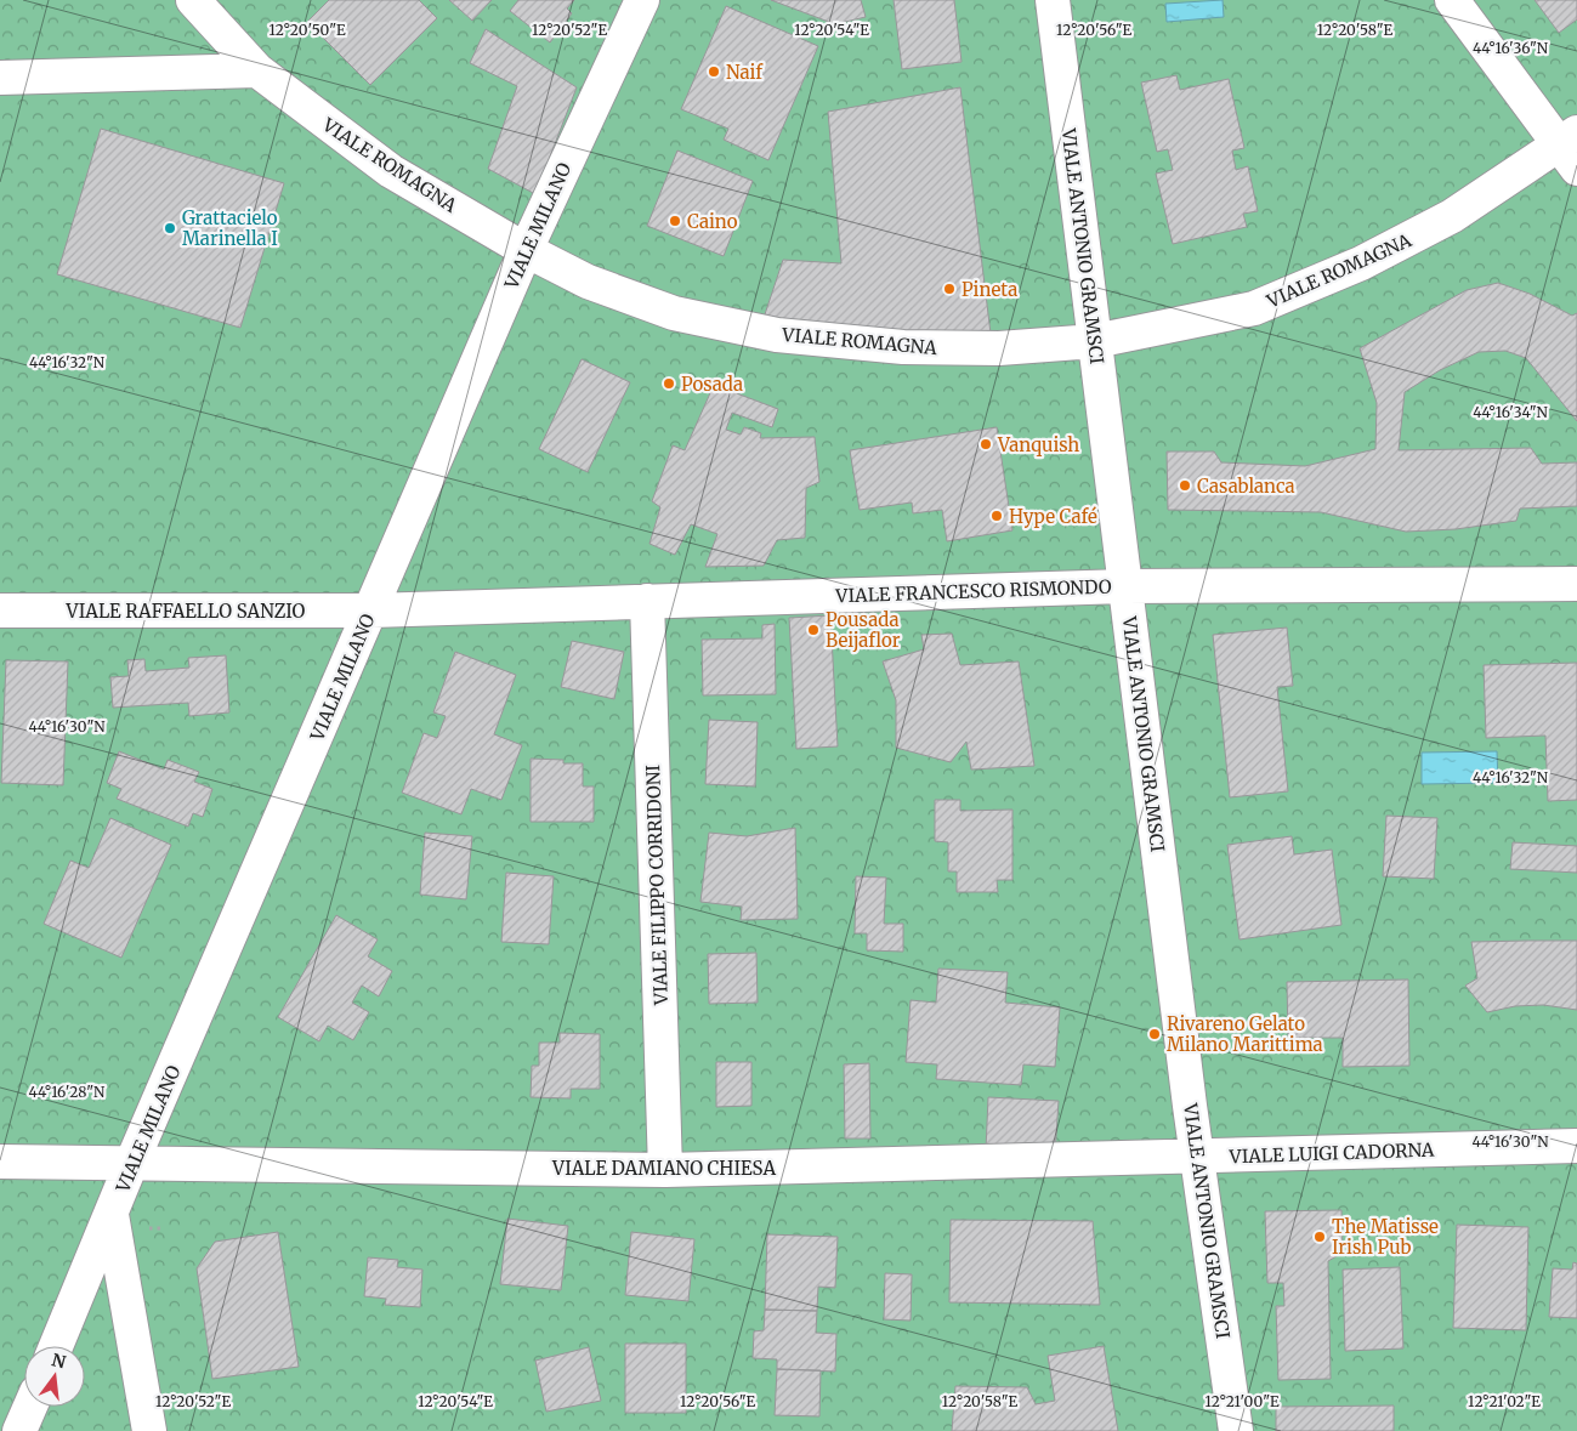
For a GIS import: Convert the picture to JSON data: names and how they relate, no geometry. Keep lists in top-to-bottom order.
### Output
{
  "streets": {
    "street": [
      "VIALE ROMAGNA",
      "VIALE MILANO",
      "VIALE ANTONIO GRAMSCI",
      "VIALE FRANCESCO RISMONDO",
      "VIALE RAFFAELLO SANZIO",
      "VIALE FILIPPO CORRIDONI",
      "VIALE LUIGI CADORNA",
      "VIALE DAMIANO CHIESA"
    ]
  },
  "crossings": [
    ["VIALE ROMAGNA", "VIALE MILANO"],
    ["VIALE ROMAGNA", "VIALE ANTONIO GRAMSCI"],
    ["VIALE MILANO", "VIALE FRANCESCO RISMONDO"],
    ["VIALE MILANO", "VIALE RAFFAELLO SANZIO"],
    ["VIALE MILANO", "VIALE DAMIANO CHIESA"],
    ["VIALE ANTONIO GRAMSCI", "VIALE FRANCESCO RISMONDO"],
    ["VIALE ANTONIO GRAMSCI", "VIALE LUIGI CADORNA"],
    ["VIALE ANTONIO GRAMSCI", "VIALE DAMIANO CHIESA"],
    ["VIALE FRANCESCO RISMONDO", "VIALE RAFFAELLO SANZIO"],
    ["VIALE FRANCESCO RISMONDO", "VIALE FILIPPO CORRIDONI"],
    ["VIALE FILIPPO CORRIDONI", "VIALE DAMIANO CHIESA"],
    ["VIALE LUIGI CADORNA", "VIALE DAMIANO CHIESA"]
  ],
  "places": [
    "Naif",
    "Caino",
    "Grattacielo Marinella I",
    "Pineta",
    "Posada",
    "Vanquish",
    "Casablanca",
    "Hype Café",
    "Pousada Beijaflor",
    "Rivareno Gelato Milano Marittima",
    "The Matisse Irish Pub"
  ],
  "north": "top",
  "coordinates": [
    "12°20'50\"E",
    "12°20'52\"E",
    "12°20'54\"E",
    "12°20'56\"E",
    "12°20'58\"E",
    "44°16'36\"N",
    "44°16'32\"N",
    "44°16'34\"N",
    "44°16'30\"N",
    "44°16'28\"N",
    "12°21'00\"E",
    "12°21'02\"E"
  ]
}
